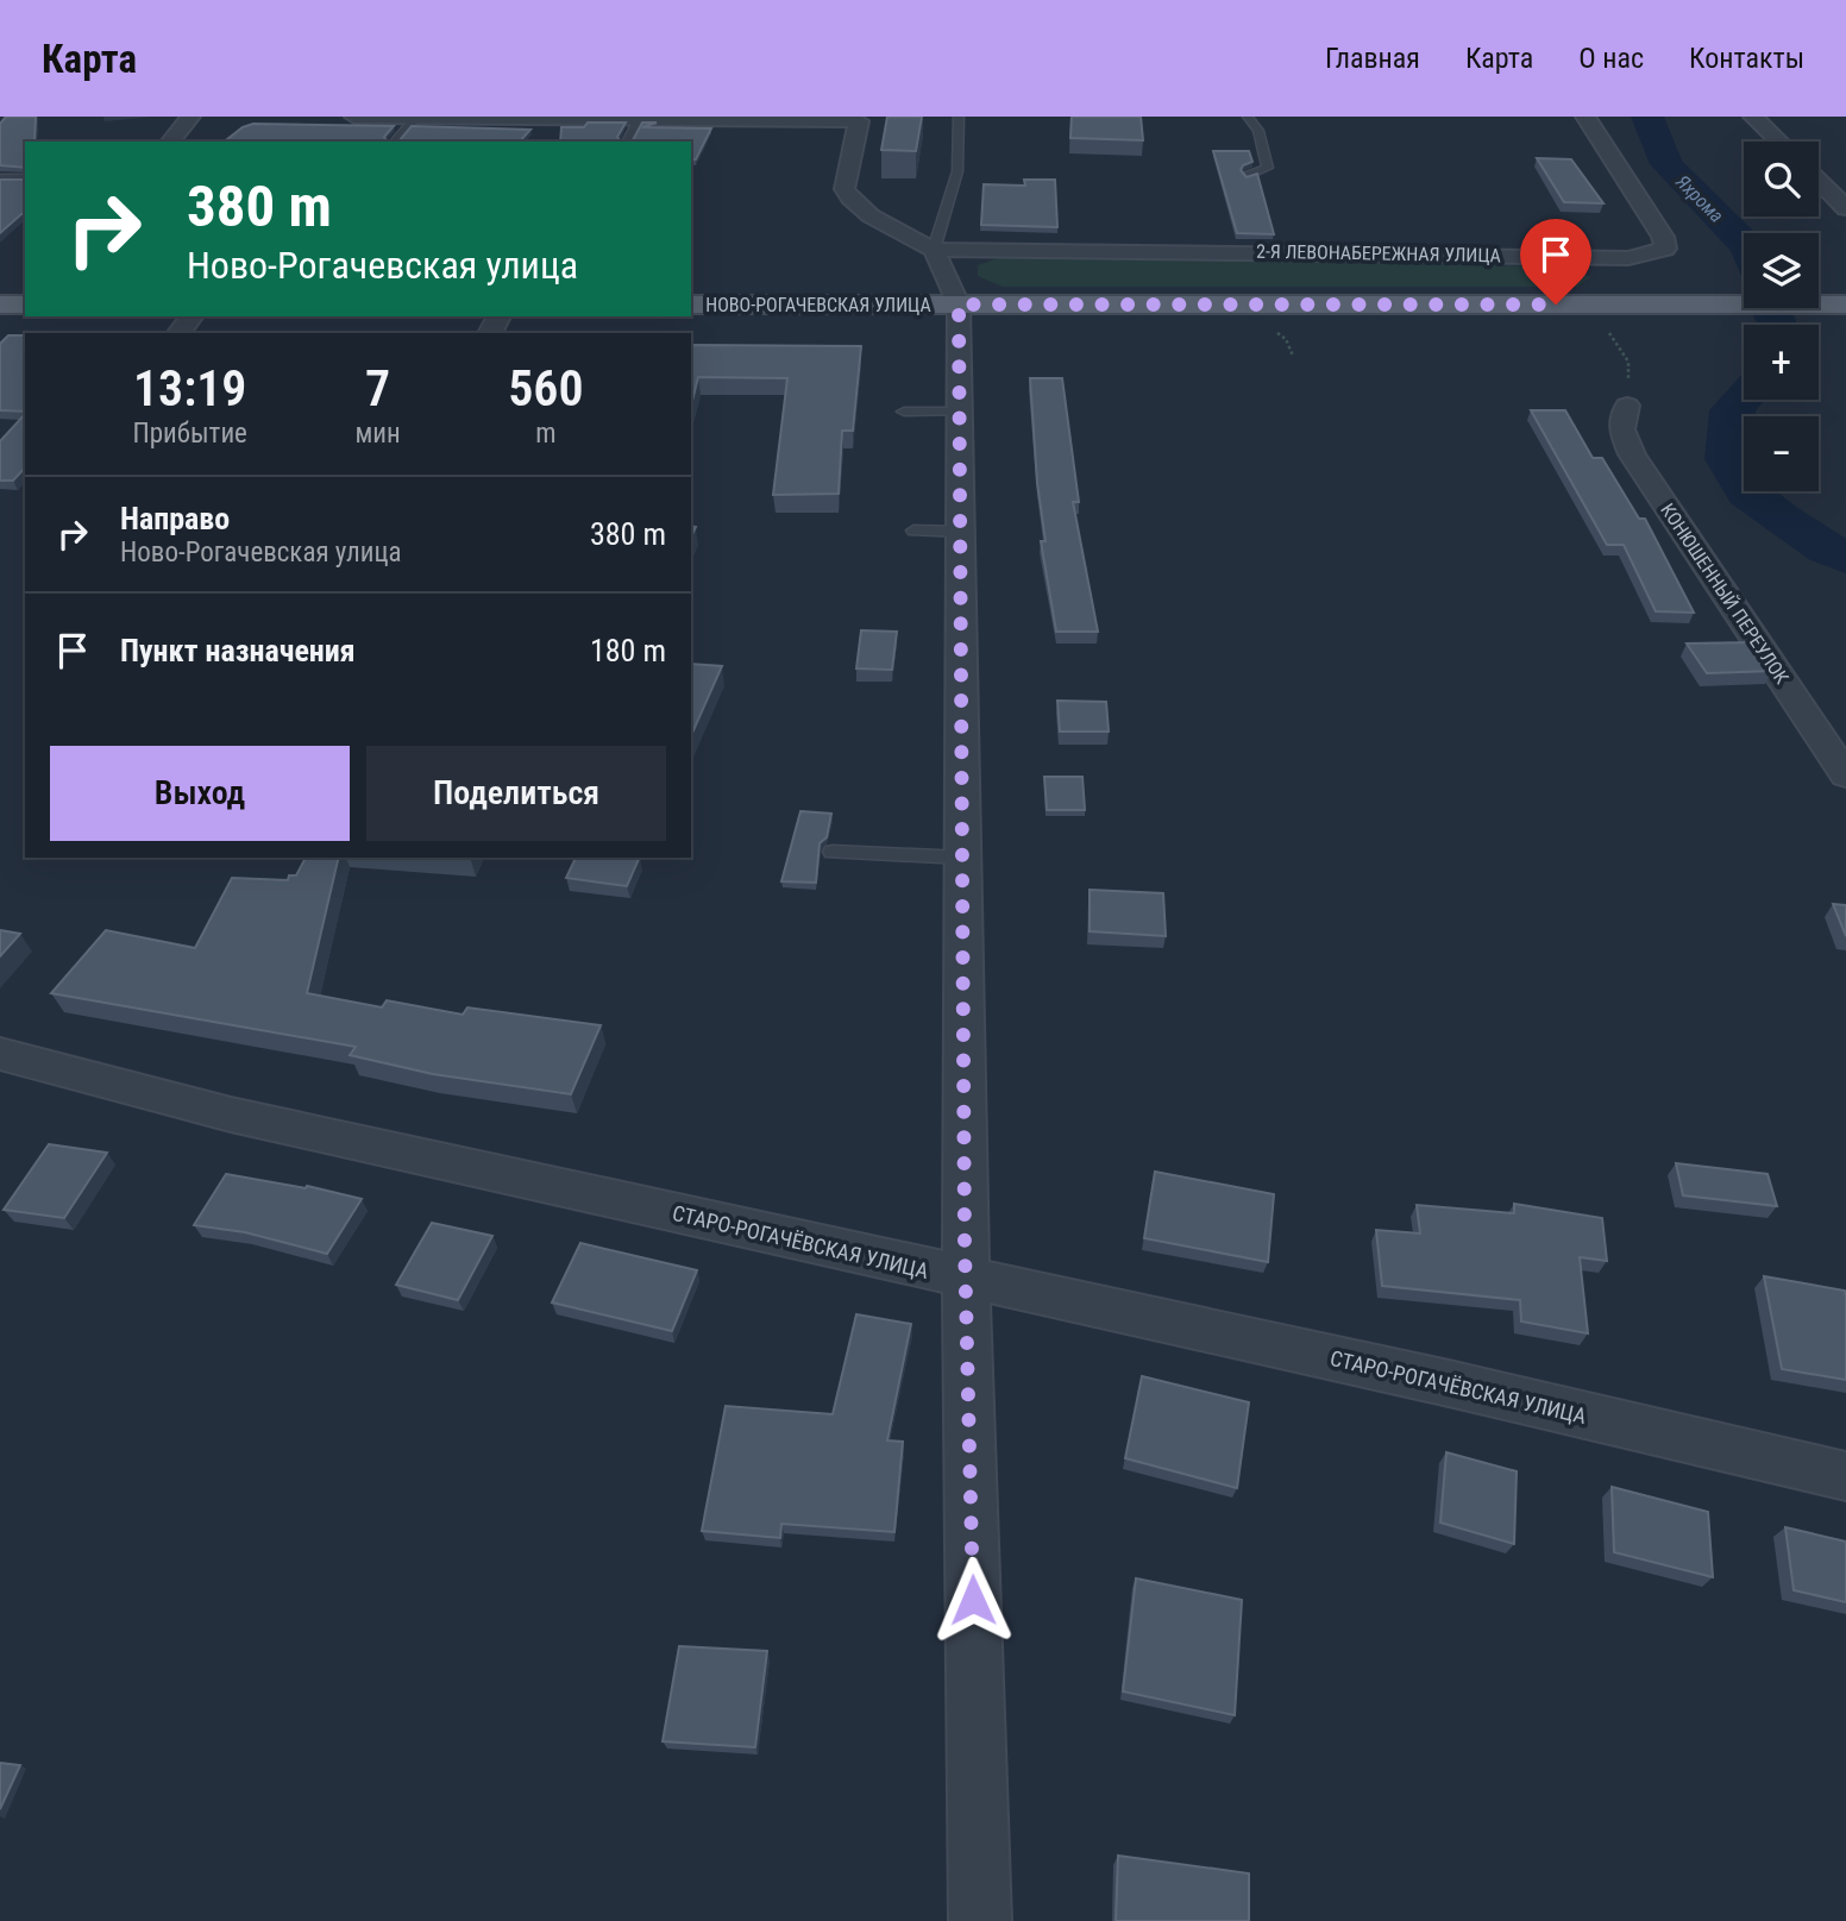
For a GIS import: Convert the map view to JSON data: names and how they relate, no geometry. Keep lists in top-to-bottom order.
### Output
{
  "streets": {
    "main road": ["НОВО-РОГАЧЕВСКАЯ УЛИЦА"],
    "street": ["2-Я ЛЕВОНАБЕРЕЖНАЯ УЛИЦА", "КОНЮШЕННЫЙ ПЕРЕУЛОК", "СТАРО-РОГАЧЁВСКАЯ УЛИЦА"]
  },
  "water": ["Яхрома"],
  "page": {
    "header": "Карта",
    "nav": [
      "Главная",
      "Карта",
      "О нас",
      "Контакты"
    ],
    "map_buttons": ["+", "−"],
    "turn": ["380 m", "Ново-Рогачевская улица"],
    "eta": [
      "13:19",
      "Прибытие",
      "7",
      "мин",
      "560",
      "m"
    ],
    "list": [
      {
        "name": "Направо",
        "note": "Ново-Рогачевская улица",
        "value": "380 m"
      },
      {
        "name": "Пункт назначения",
        "value": "180 m"
      }
    ],
    "buttons": ["Выход", "Поделиться"]
  }
}
